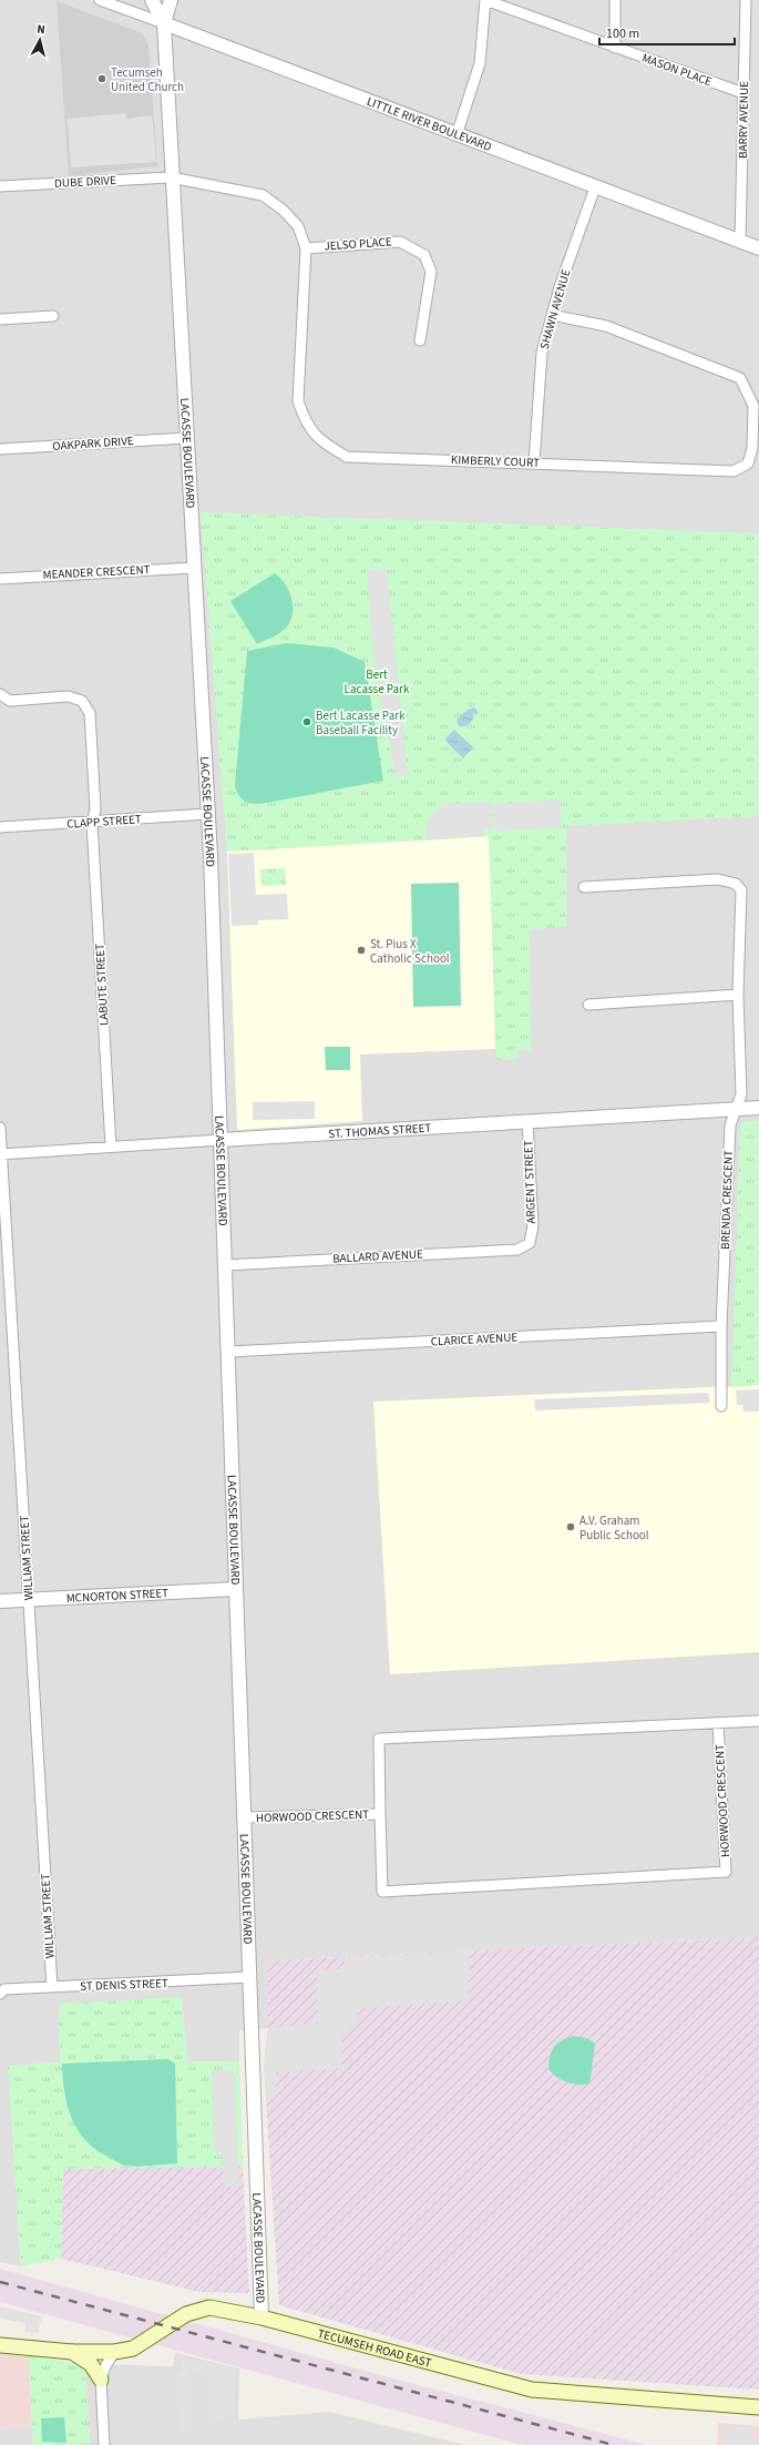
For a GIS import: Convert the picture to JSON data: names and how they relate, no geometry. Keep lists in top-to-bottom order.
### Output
{
  "streets": {
    "main road": ["TECUMSEH ROAD EAST"],
    "street": [
      "MASON PLACE",
      "BARRY AVENUE",
      "LITTLE RIVER BOULEVARD",
      "DUBE DRIVE",
      "JELSO PLACE",
      "SHAWN AVENUE",
      "OAKPARK DRIVE",
      "LACASSE BOULEVARD",
      "KIMBERLY COURT",
      "MEANDER CRESCENT",
      "CLAPP STREET",
      "LABUTE STREET",
      "ST. THOMAS STREET",
      "ARGENT STREET",
      "BRENDA CRESCENT",
      "BALLARD AVENUE",
      "CLARICE AVENUE",
      "WILLIAM STREET",
      "MCNORTON STREET",
      "HORWOOD CRESCENT",
      "ST DENIS STREET"
    ]
  },
  "crossings": [
    ["MASON PLACE", "BARRY AVENUE"],
    ["BARRY AVENUE", "LITTLE RIVER BOULEVARD"],
    ["LITTLE RIVER BOULEVARD", "SHAWN AVENUE"],
    ["LITTLE RIVER BOULEVARD", "LACASSE BOULEVARD"],
    ["DUBE DRIVE", "LACASSE BOULEVARD"],
    ["DUBE DRIVE", "KIMBERLY COURT"],
    ["JELSO PLACE", "KIMBERLY COURT"],
    ["SHAWN AVENUE", "KIMBERLY COURT"],
    ["OAKPARK DRIVE", "LACASSE BOULEVARD"],
    ["LACASSE BOULEVARD", "KIMBERLY COURT"],
    ["LACASSE BOULEVARD", "MEANDER CRESCENT"],
    ["LACASSE BOULEVARD", "CLAPP STREET"],
    ["LACASSE BOULEVARD", "ST. THOMAS STREET"],
    ["LACASSE BOULEVARD", "BALLARD AVENUE"],
    ["LACASSE BOULEVARD", "CLARICE AVENUE"],
    ["LACASSE BOULEVARD", "MCNORTON STREET"],
    ["LACASSE BOULEVARD", "HORWOOD CRESCENT"],
    ["LACASSE BOULEVARD", "ST DENIS STREET"],
    ["LACASSE BOULEVARD", "TECUMSEH ROAD EAST"],
    ["CLAPP STREET", "LABUTE STREET"],
    ["LABUTE STREET", "ST. THOMAS STREET"],
    ["ST. THOMAS STREET", "ARGENT STREET"],
    ["ST. THOMAS STREET", "BRENDA CRESCENT"],
    ["ST. THOMAS STREET", "WILLIAM STREET"],
    ["ARGENT STREET", "BALLARD AVENUE"],
    ["BRENDA CRESCENT", "CLARICE AVENUE"],
    ["WILLIAM STREET", "MCNORTON STREET"],
    ["WILLIAM STREET", "ST DENIS STREET"]
  ],
  "parks": ["Bert Lacasse Park"],
  "places": [
    "Tecumseh United Church",
    "Bert Lacasse Park Baseball Facility",
    "St. Pius X Catholic School",
    "A.V. Graham Public School"
  ],
  "scale_bar": "100 m",
  "north": "top"
}
